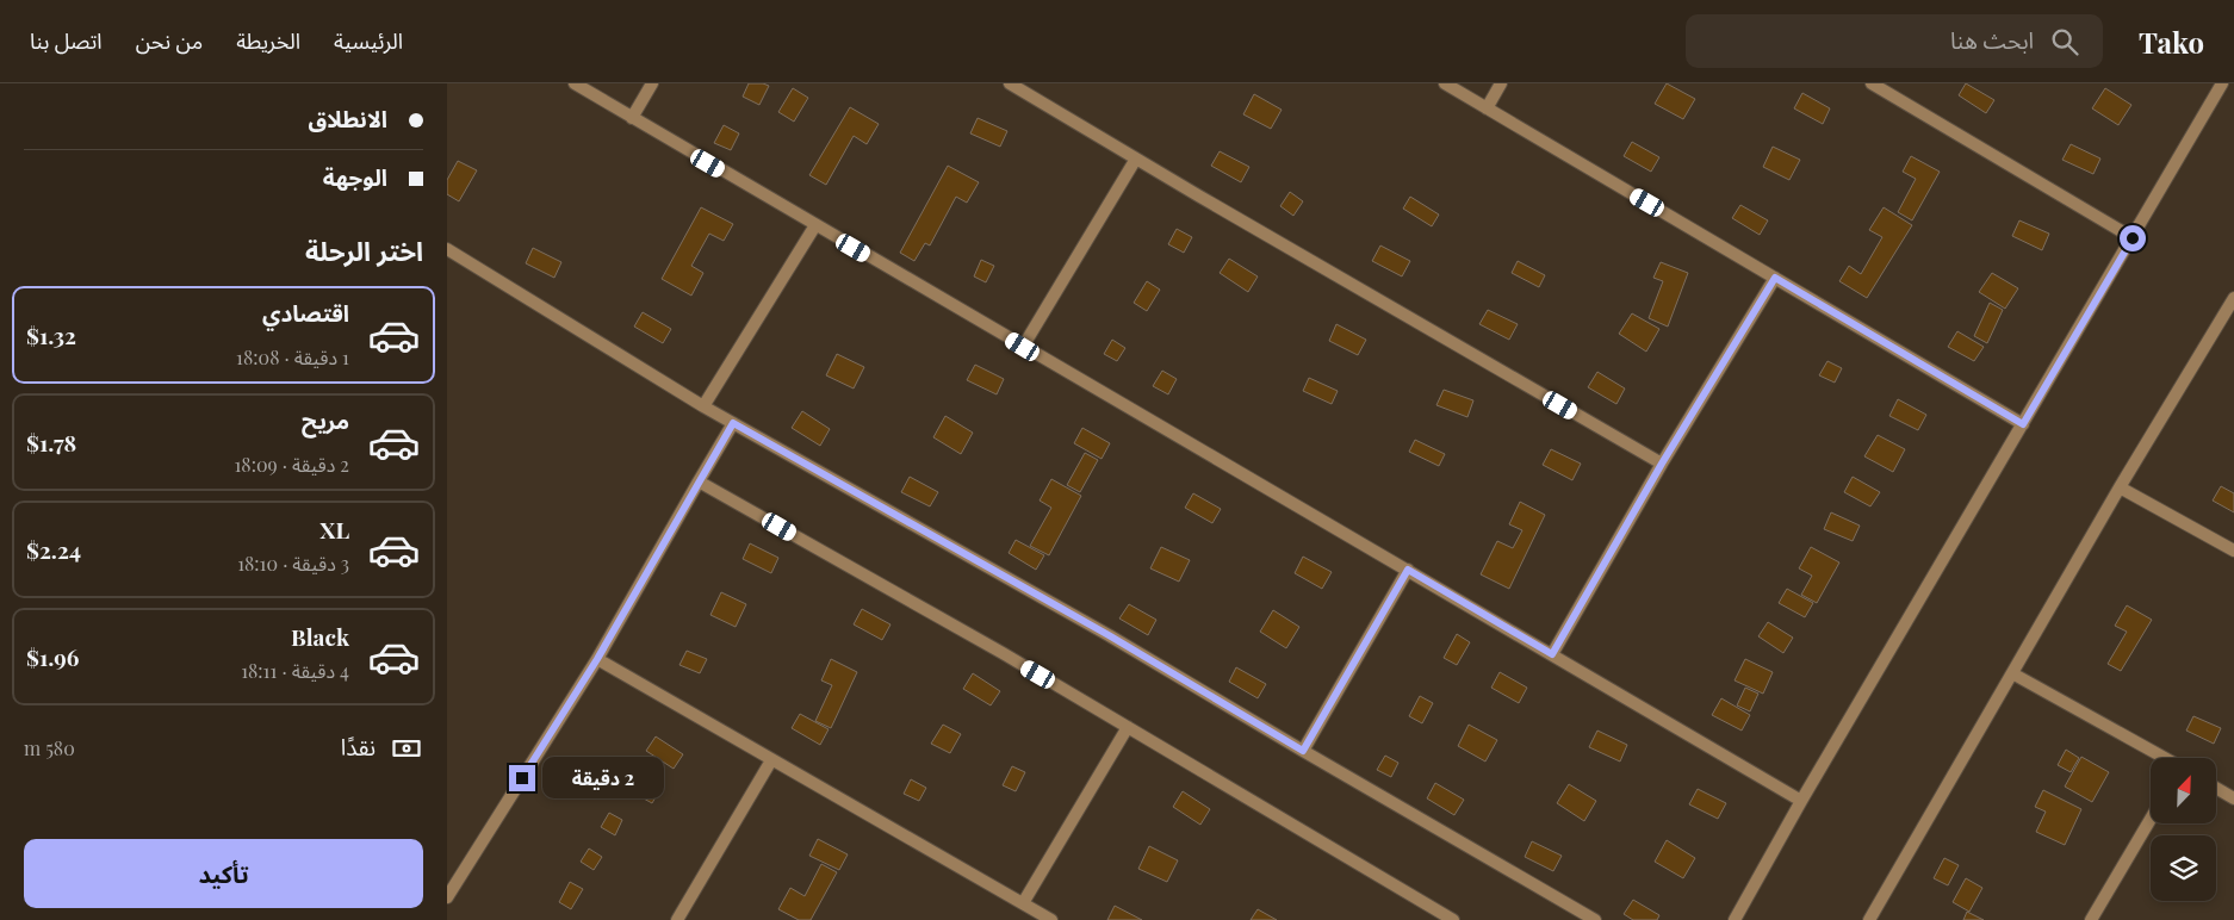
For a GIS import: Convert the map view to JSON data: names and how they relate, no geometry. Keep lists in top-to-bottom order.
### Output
{
  "north": "top right",
  "page": {
    "header": "Tako",
    "search": "ابحث هنا",
    "nav": [
      "الرئيسية",
      "الخريطة",
      "من نحن",
      "اتصل بنا"
    ],
    "banner": ["الانطلاق", "الوجهة"],
    "heading": "اختر الرحلة",
    "list": [
      {
        "name": "اقتصادي",
        "note": "1 دقيقة · 18:08",
        "value": "$1.32"
      },
      {
        "name": "مريح",
        "note": "2 دقيقة · 18:09",
        "value": "$1.78"
      },
      {
        "name": "XL",
        "note": "3 دقيقة · 18:10",
        "value": "$2.24"
      },
      {
        "name": "Black",
        "note": "4 دقيقة · 18:11",
        "value": "$1.96"
      }
    ],
    "pay": ["نقدًا", "580 m"],
    "bubble": "2 دقيقة",
    "buttons": "تأكيد"
  }
}
